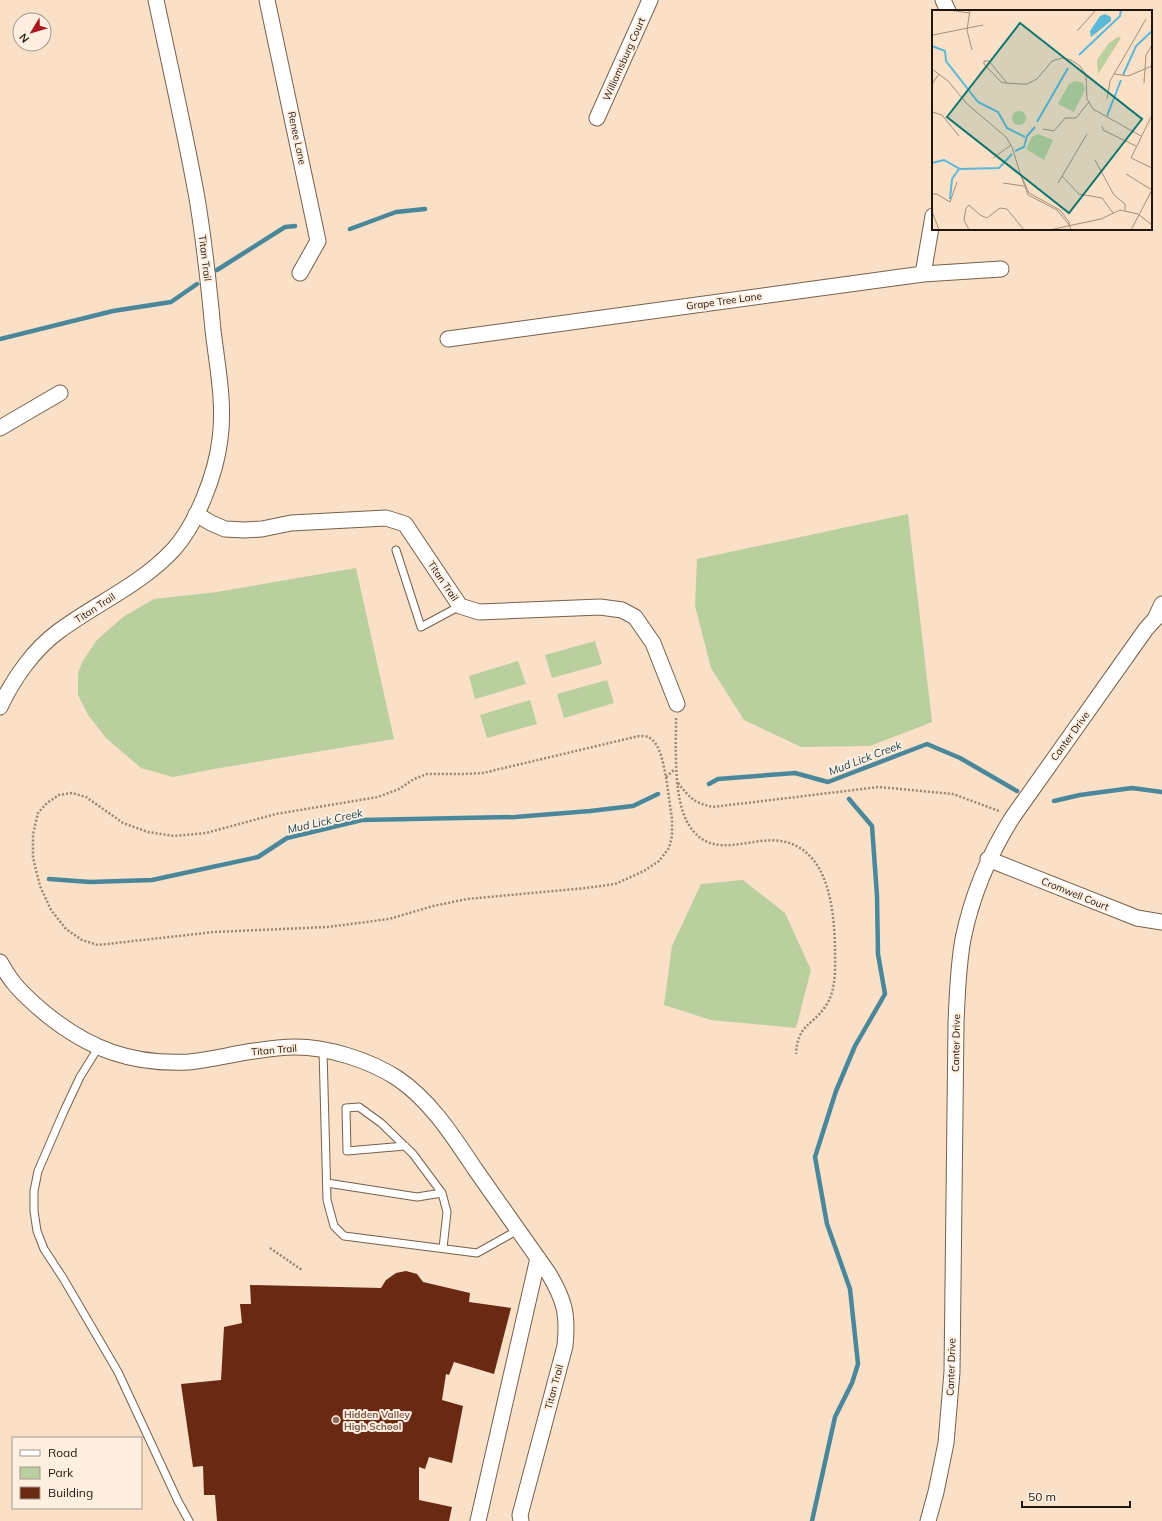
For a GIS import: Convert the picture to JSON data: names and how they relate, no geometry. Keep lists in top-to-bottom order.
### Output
{
  "streets": {
    "street": [
      "Williamsburg Court",
      "Renee Lane",
      "Titan Trail",
      "Grape Tree Lane",
      "Canter Drive",
      "Cromwell Court"
    ]
  },
  "crossings": [
    ["Canter Drive", "Cromwell Court"]
  ],
  "water": ["Mud Lick Creek"],
  "places": ["Hidden Valley High School"],
  "legend": ["Road", "Park", "Building"],
  "scale_bar": "50 m",
  "north": "bottom left"
}
